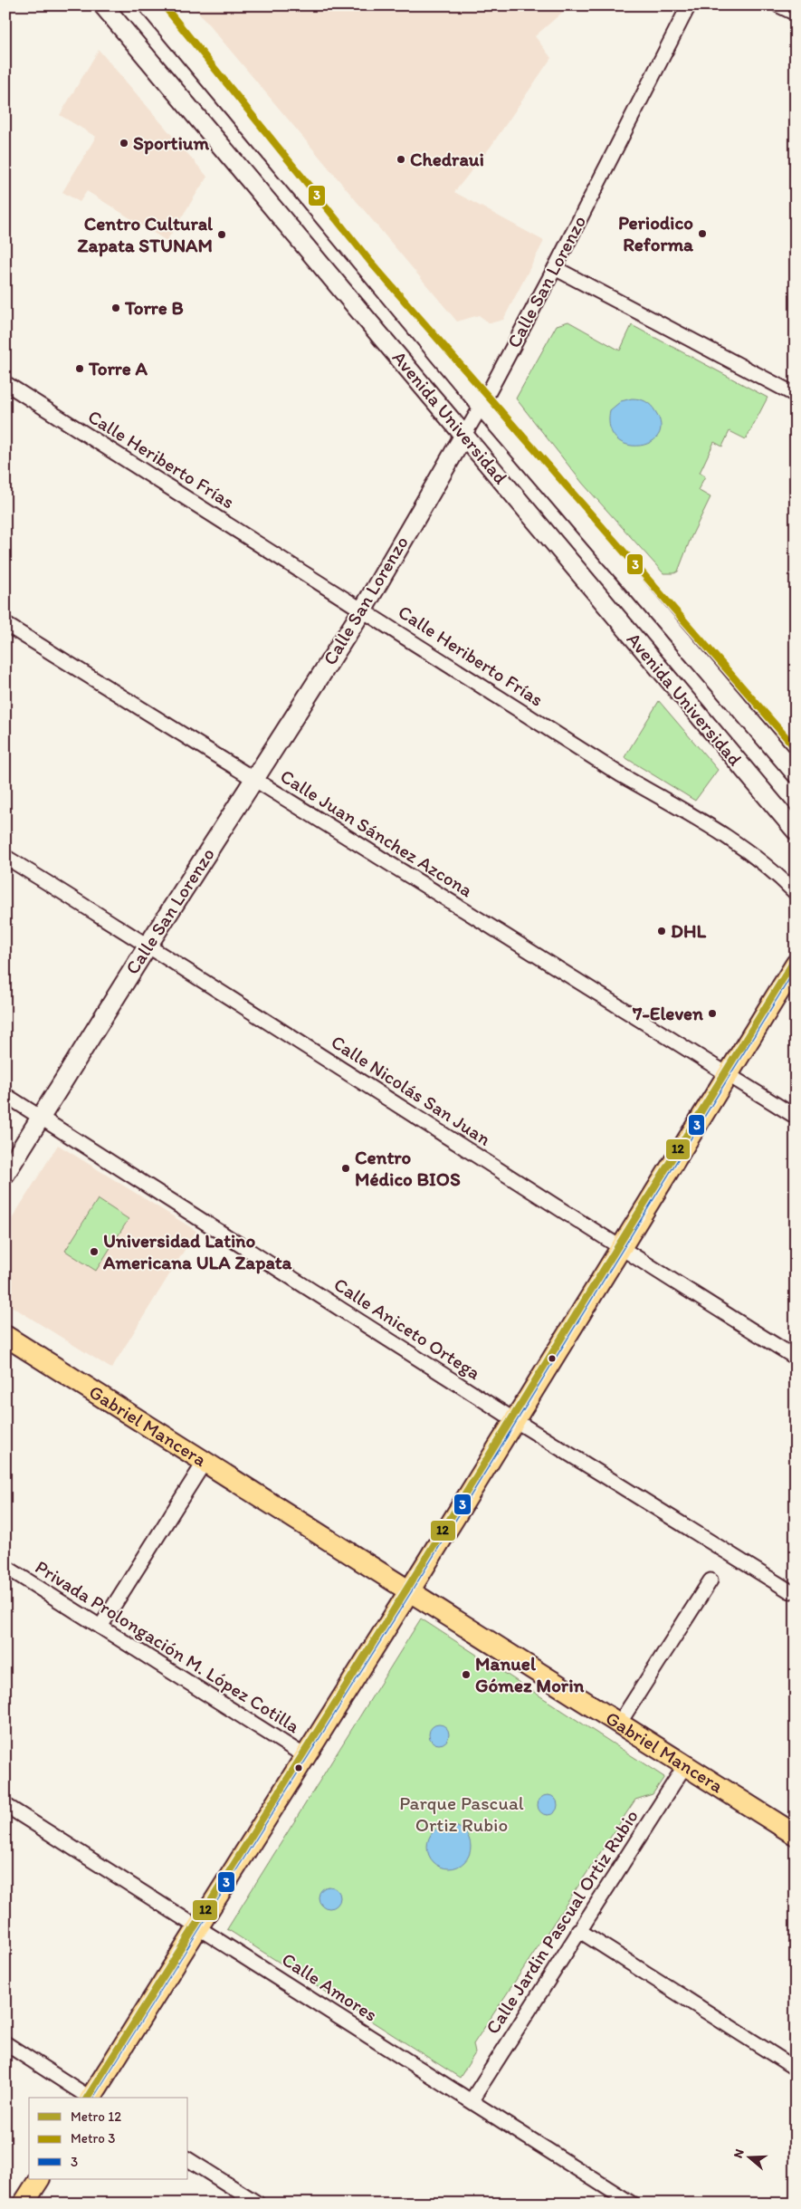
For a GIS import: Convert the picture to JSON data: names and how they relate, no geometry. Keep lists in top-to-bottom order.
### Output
{
  "streets": {
    "main road": ["Calle San Lorenzo", "Avenida Universidad", "Gabriel Mancera"],
    "street": [
      "Calle Heriberto Frías",
      "Calle Juan Sánchez Azcona",
      "Calle Nicolás San Juan",
      "Calle Aniceto Ortega",
      "Privada Prolongación M. López Cotilla",
      "Calle Jardin Pascual Ortiz Rubio",
      "Calle Amores"
    ]
  },
  "crossings": [
    ["Calle San Lorenzo", "Avenida Universidad"],
    ["Calle San Lorenzo", "Calle Heriberto Frías"],
    ["Calle San Lorenzo", "Calle Juan Sánchez Azcona"],
    ["Calle San Lorenzo", "Calle Nicolás San Juan"],
    ["Calle San Lorenzo", "Calle Aniceto Ortega"],
    ["Gabriel Mancera", "Calle Jardin Pascual Ortiz Rubio"],
    ["Calle Jardin Pascual Ortiz Rubio", "Calle Amores"]
  ],
  "parks": ["Parque Pascual Ortiz Rubio"],
  "places": [
    "Sportium",
    "Chedraui",
    "Periodico Reforma",
    "Centro Cultural Zapata STUNAM",
    "Torre B",
    "Torre A",
    "DHL",
    "7-Eleven",
    "Centro Médico BIOS",
    "Universidad Latino Americana ULA Zapata",
    "Manuel Gómez Morin"
  ],
  "lines": ["metro line 3", "metro line 12", "transit line 3"],
  "legend": ["Metro 12", "Metro 3", "3"],
  "north": "left"
}
